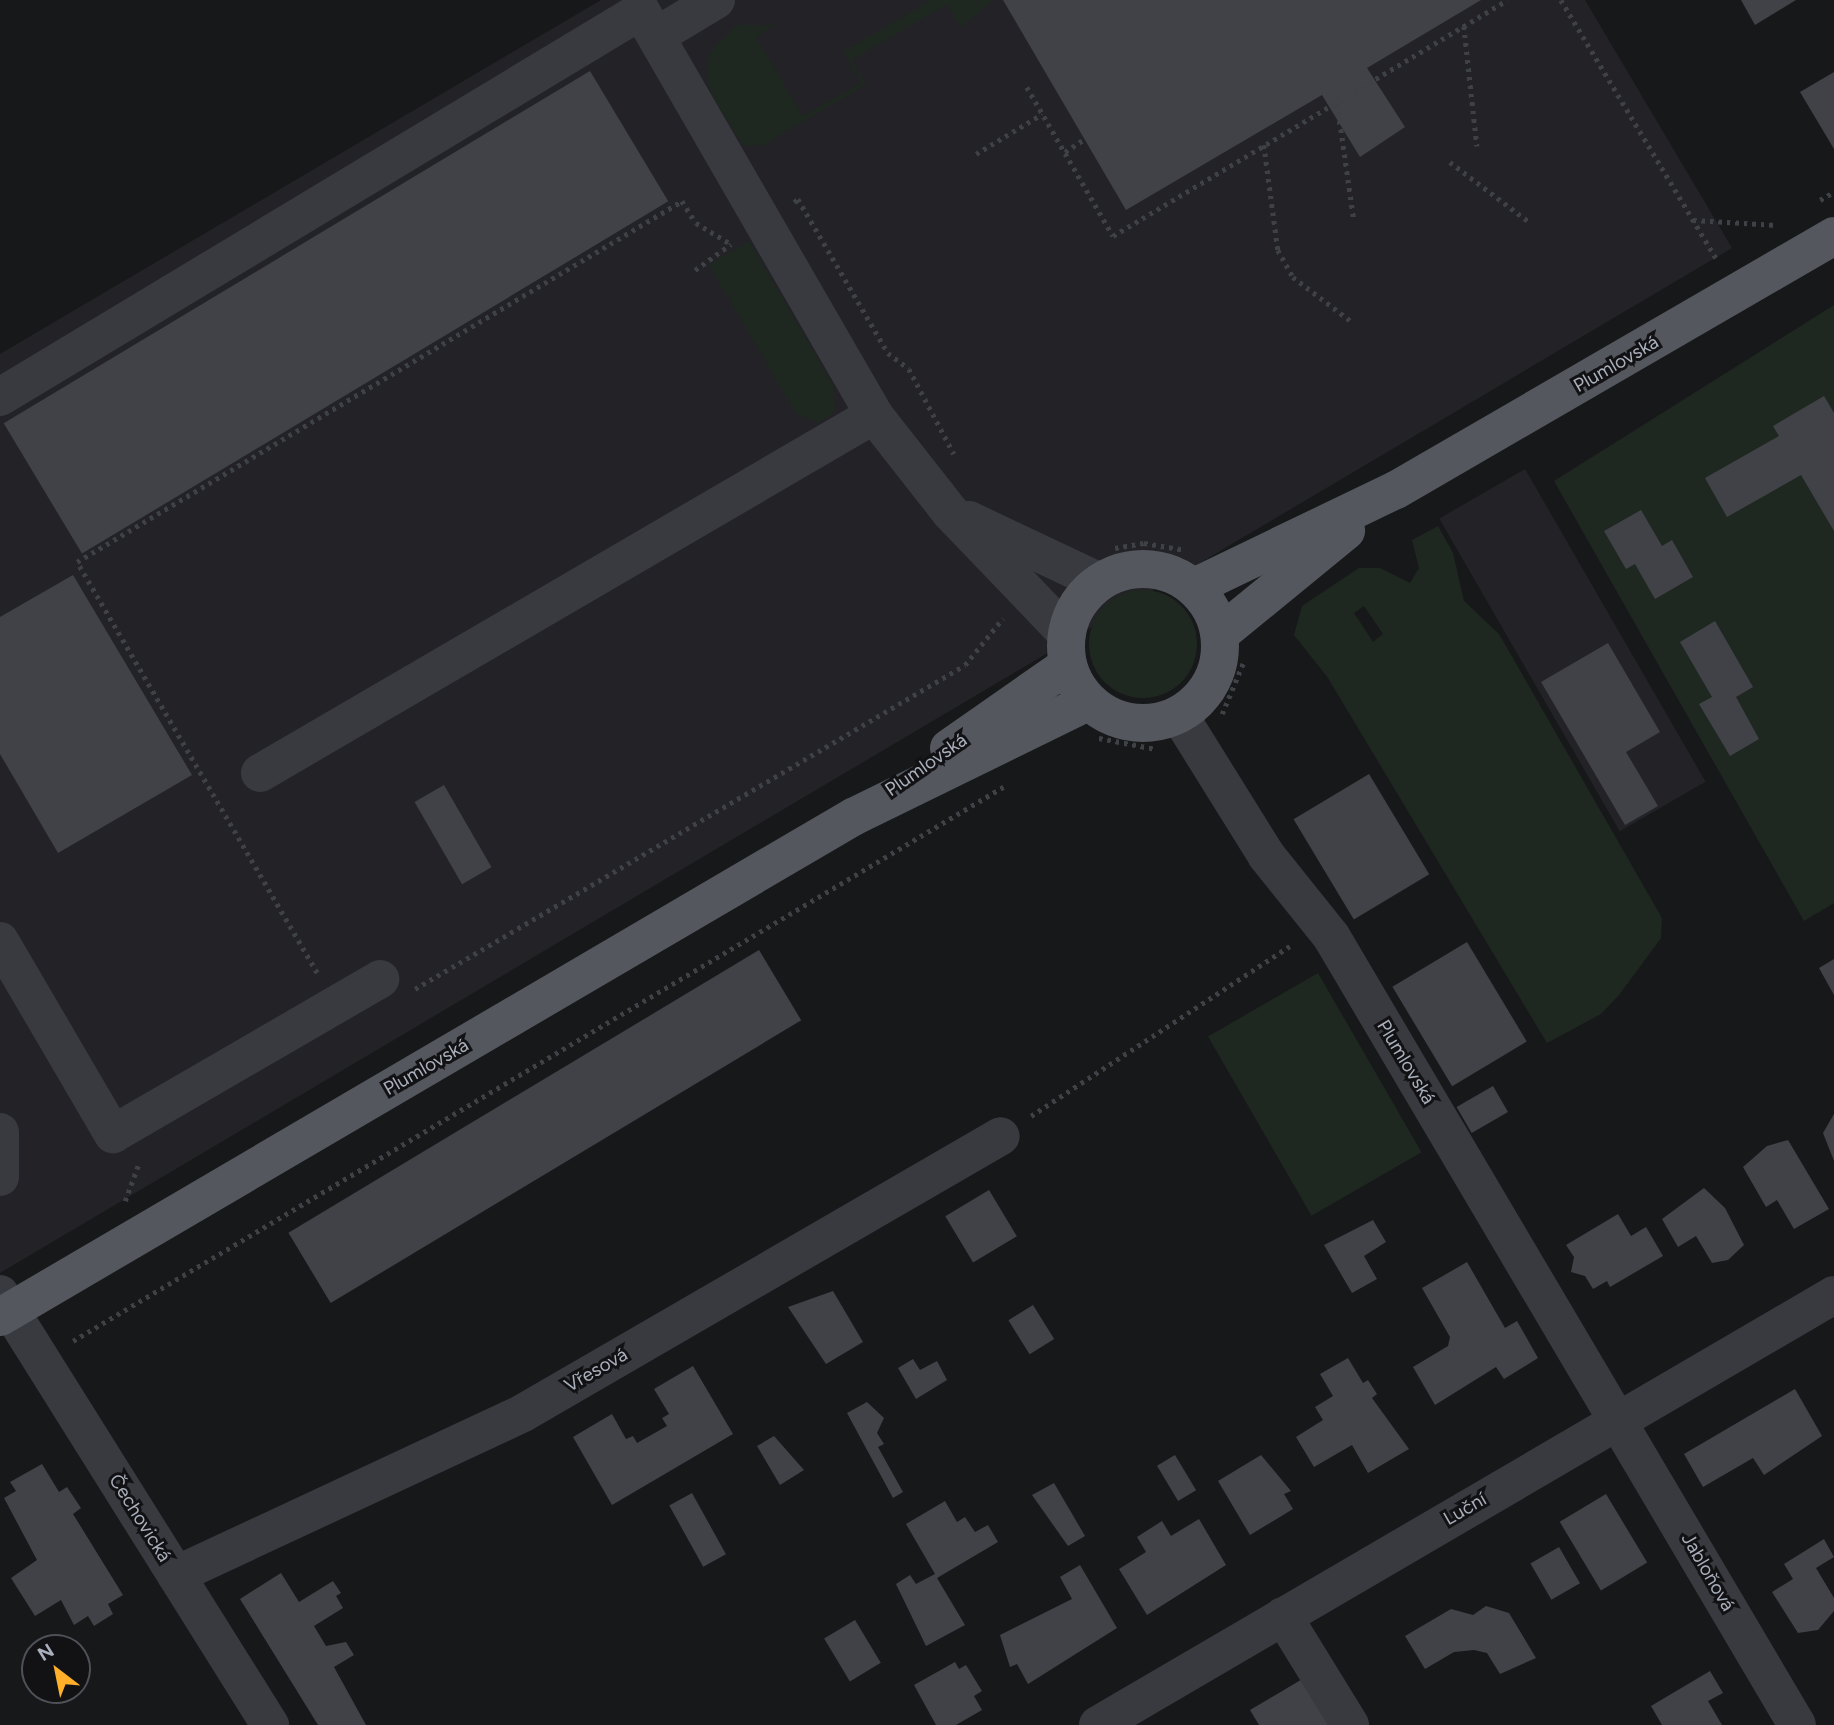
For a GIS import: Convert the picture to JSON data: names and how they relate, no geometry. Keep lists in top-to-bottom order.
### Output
{
  "streets": {
    "main road": ["Plumlovská"],
    "street": [
      "Vřesová",
      "Luční",
      "Čechovická",
      "Jabloňová"
    ]
  },
  "crossings": [
    ["Plumlovská", "Luční"],
    ["Plumlovská", "Čechovická"],
    ["Plumlovská", "Jabloňová"],
    ["Vřesová", "Čechovická"],
    ["Luční", "Jabloňová"]
  ],
  "north": "top left"
}
